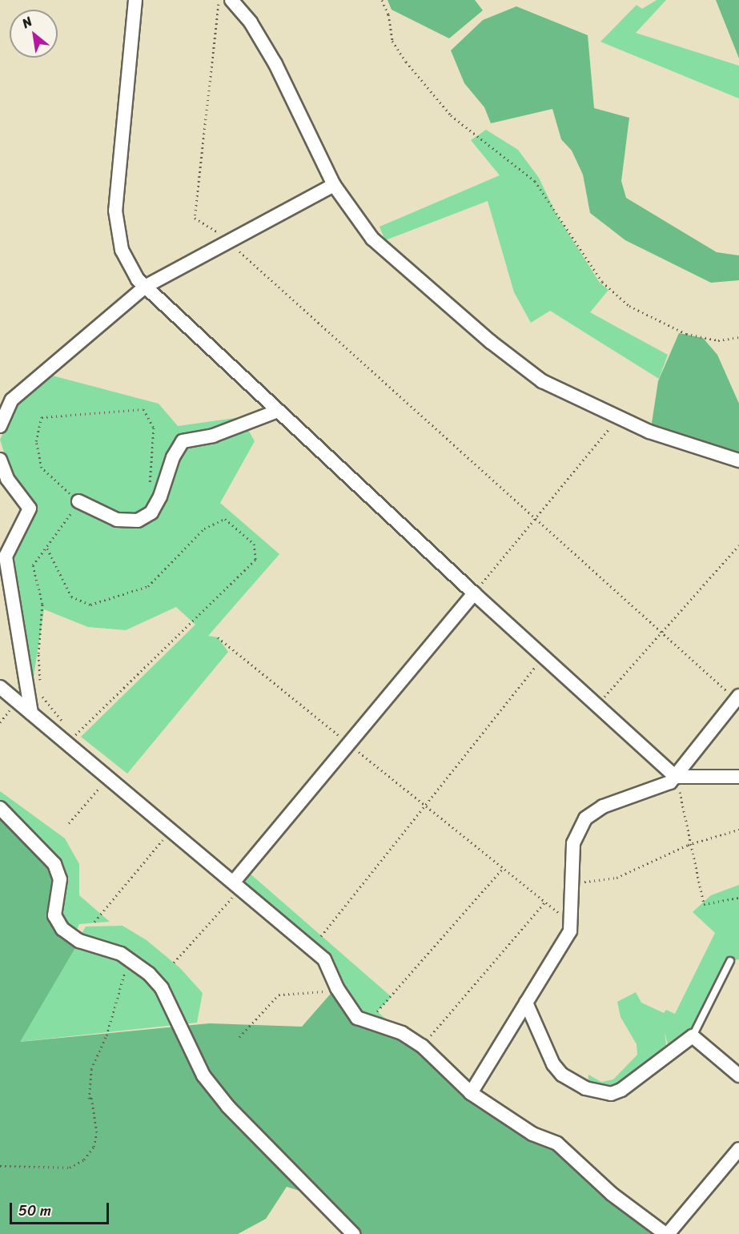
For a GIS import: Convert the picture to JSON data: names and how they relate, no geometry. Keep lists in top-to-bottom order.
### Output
{
  "scale_bar": "50 m",
  "north": "top left"
}
